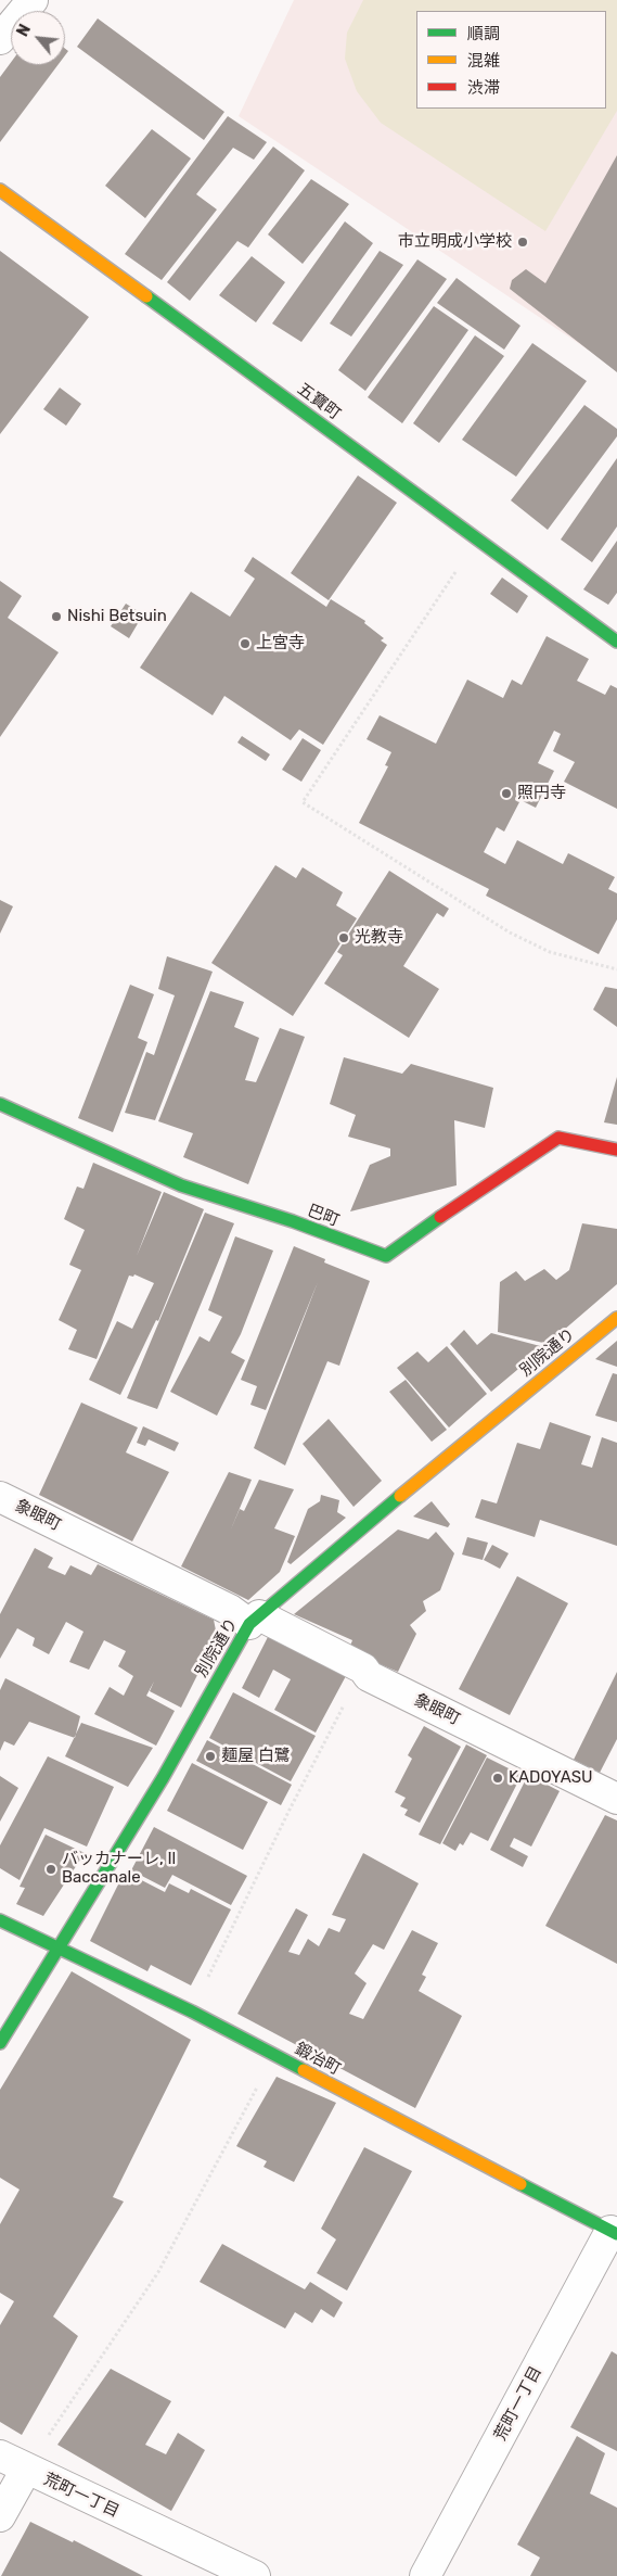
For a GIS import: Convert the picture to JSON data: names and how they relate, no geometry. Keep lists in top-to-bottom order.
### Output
{
  "streets": {
    "street": [
      "五寶町",
      "巴町",
      "別院通り",
      "象眼町",
      "鍛冶町",
      "荒町一丁目"
    ]
  },
  "crossings": [
    ["別院通り", "象眼町"],
    ["別院通り", "鍛冶町"],
    ["鍛冶町", "荒町一丁目"]
  ],
  "places": [
    "市立明成小学校",
    "Nishi Betsuin",
    "上宮寺",
    "照円寺",
    "光教寺",
    "麺屋 白鷺",
    "KADOYASU",
    "バッカナーレ, Il Baccanale"
  ],
  "legend": ["順調", "混雑", "渋滞"],
  "north": "top left"
}
